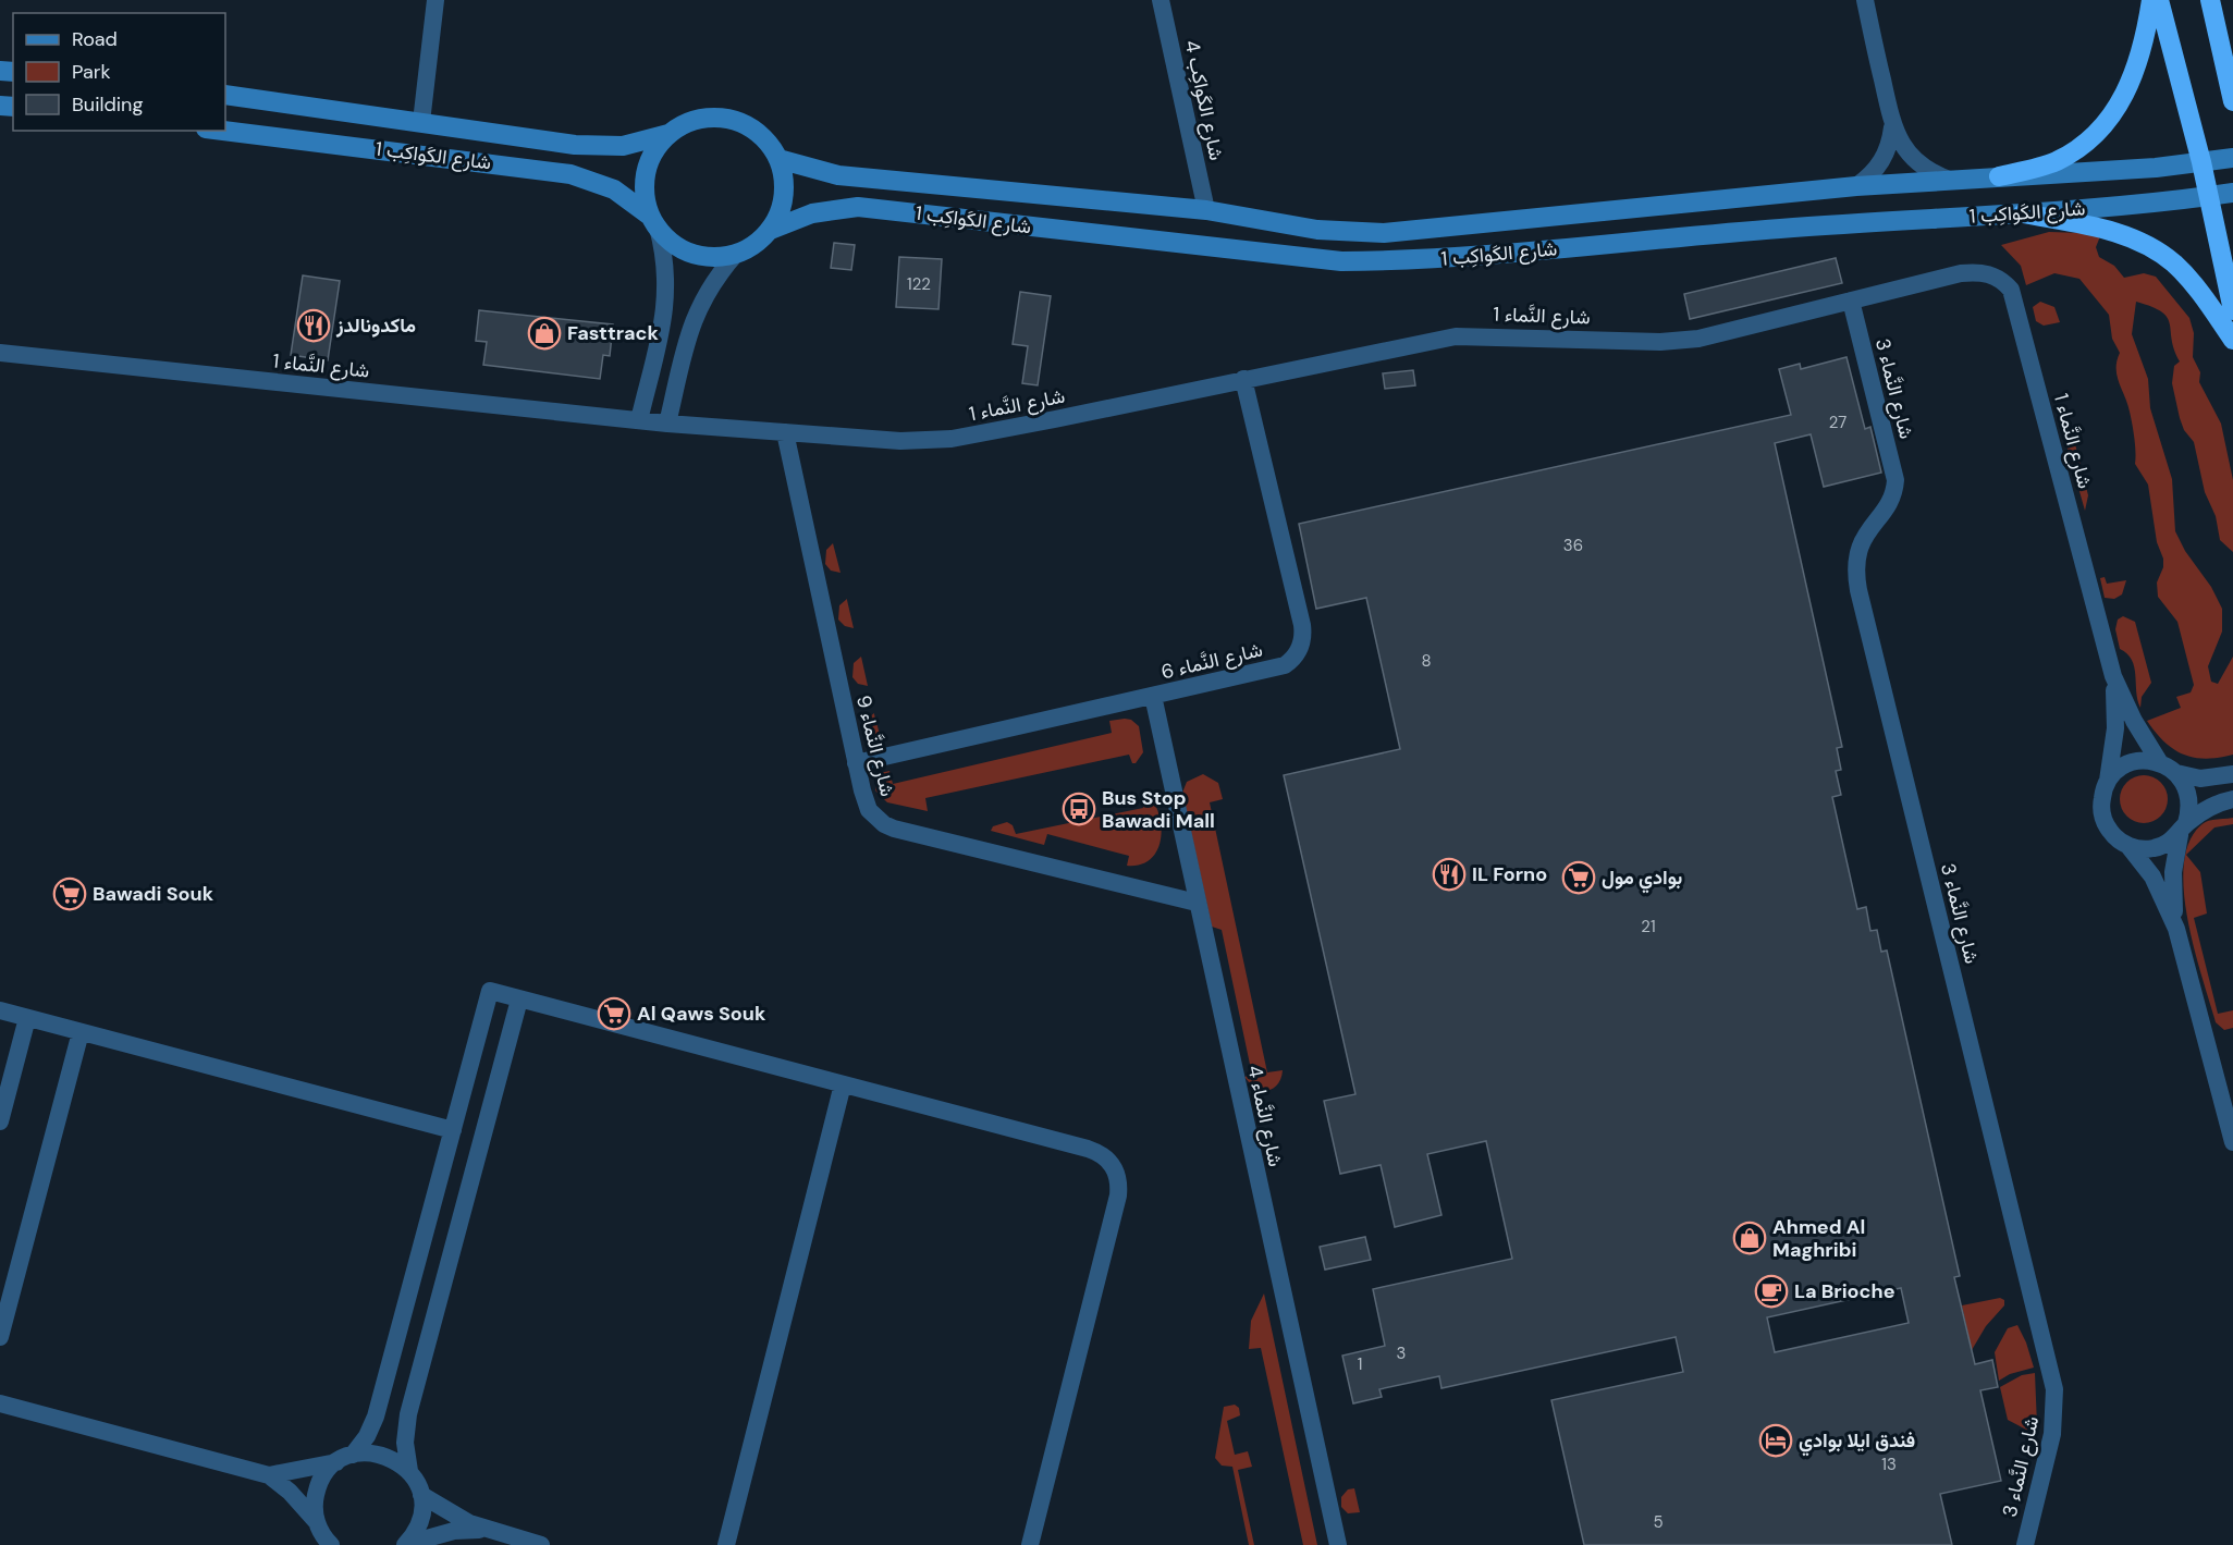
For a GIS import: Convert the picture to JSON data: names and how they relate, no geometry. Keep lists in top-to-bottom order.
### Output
{
  "streets": {
    "street": [
      "شارع الكَواكِب 4",
      "شارع الكَواكِب 1",
      "شارع النَّماء 1",
      "شارع النَّماء 3",
      "شارع النَّماء 6",
      "شارع النَّماء 9",
      "شارع النَّماء 4"
    ]
  },
  "crossings": [
    ["شارع الكَواكِب 4", "شارع الكَواكِب 1"],
    ["شارع النَّماء 1", "شارع النَّماء 3"],
    ["شارع النَّماء 1", "شارع النَّماء 6"],
    ["شارع النَّماء 1", "شارع النَّماء 9"],
    ["شارع النَّماء 6", "شارع النَّماء 9"],
    ["شارع النَّماء 6", "شارع النَّماء 4"],
    ["شارع النَّماء 9", "شارع النَّماء 4"]
  ],
  "places": {
    "restaurant": ["ماكدونالدز", "IL Forno"],
    "shop": ["Fasttrack", "Ahmed Al Maghribi"],
    "bus stop": ["Bus Stop Bawadi Mall"],
    "supermarket": ["بوادي مول", "Bawadi Souk", "Al Qaws Souk"],
    "cafe": ["La Brioche"],
    "hotel": ["فندق ايلا بوادي"]
  },
  "house_numbers": [
    "122",
    "27",
    "36",
    "8",
    "21",
    "3",
    "1",
    "13",
    "5"
  ],
  "legend": ["Road", "Park", "Building"]
}
